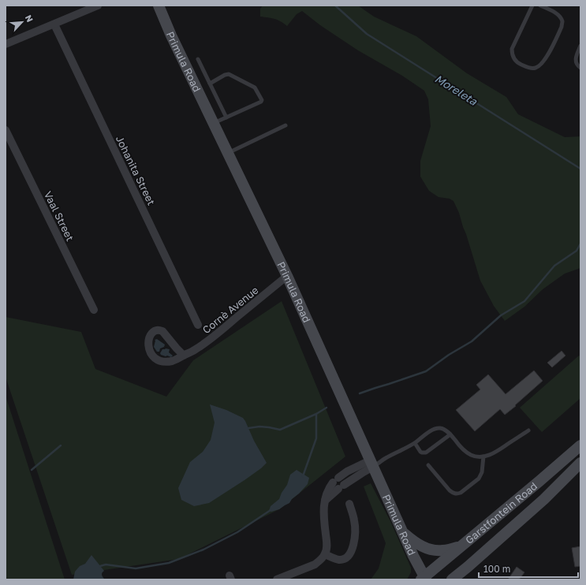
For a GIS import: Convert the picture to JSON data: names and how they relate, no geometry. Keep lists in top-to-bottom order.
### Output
{
  "streets": {
    "street": [
      "Primula Road",
      "Johanita Street",
      "Vaal Street",
      "Cornè Avenue",
      "Garstfontein Road"
    ]
  },
  "crossings": [
    ["Primula Road", "Cornè Avenue"],
    ["Primula Road", "Garstfontein Road"]
  ],
  "water": ["Moreleta"],
  "scale_bar": "100 m",
  "north": "top right"
}
